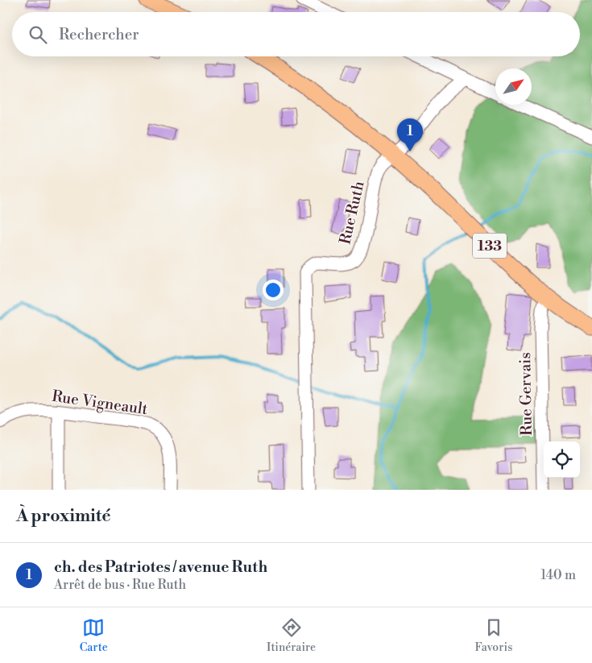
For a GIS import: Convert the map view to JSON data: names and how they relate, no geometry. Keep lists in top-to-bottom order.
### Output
{
  "streets": {
    "main road": ["133"],
    "street": ["Rue Ruth", "Rue Gervais", "Rue Vigneault"]
  },
  "crossings": [
    ["Rue Ruth", "133"],
    ["133", "Rue Gervais"]
  ],
  "north": "top right",
  "page": {
    "search": "Rechercher",
    "pins": "1",
    "heading": "À proximité",
    "list": [
      {
        "mark": "1",
        "name": "ch. des Patriotes / avenue Ruth",
        "note": "Arrêt de bus · Rue Ruth",
        "value": "140 m"
      }
    ],
    "nav": ["Carte", "Itinéraire", "Favoris"]
  }
}
